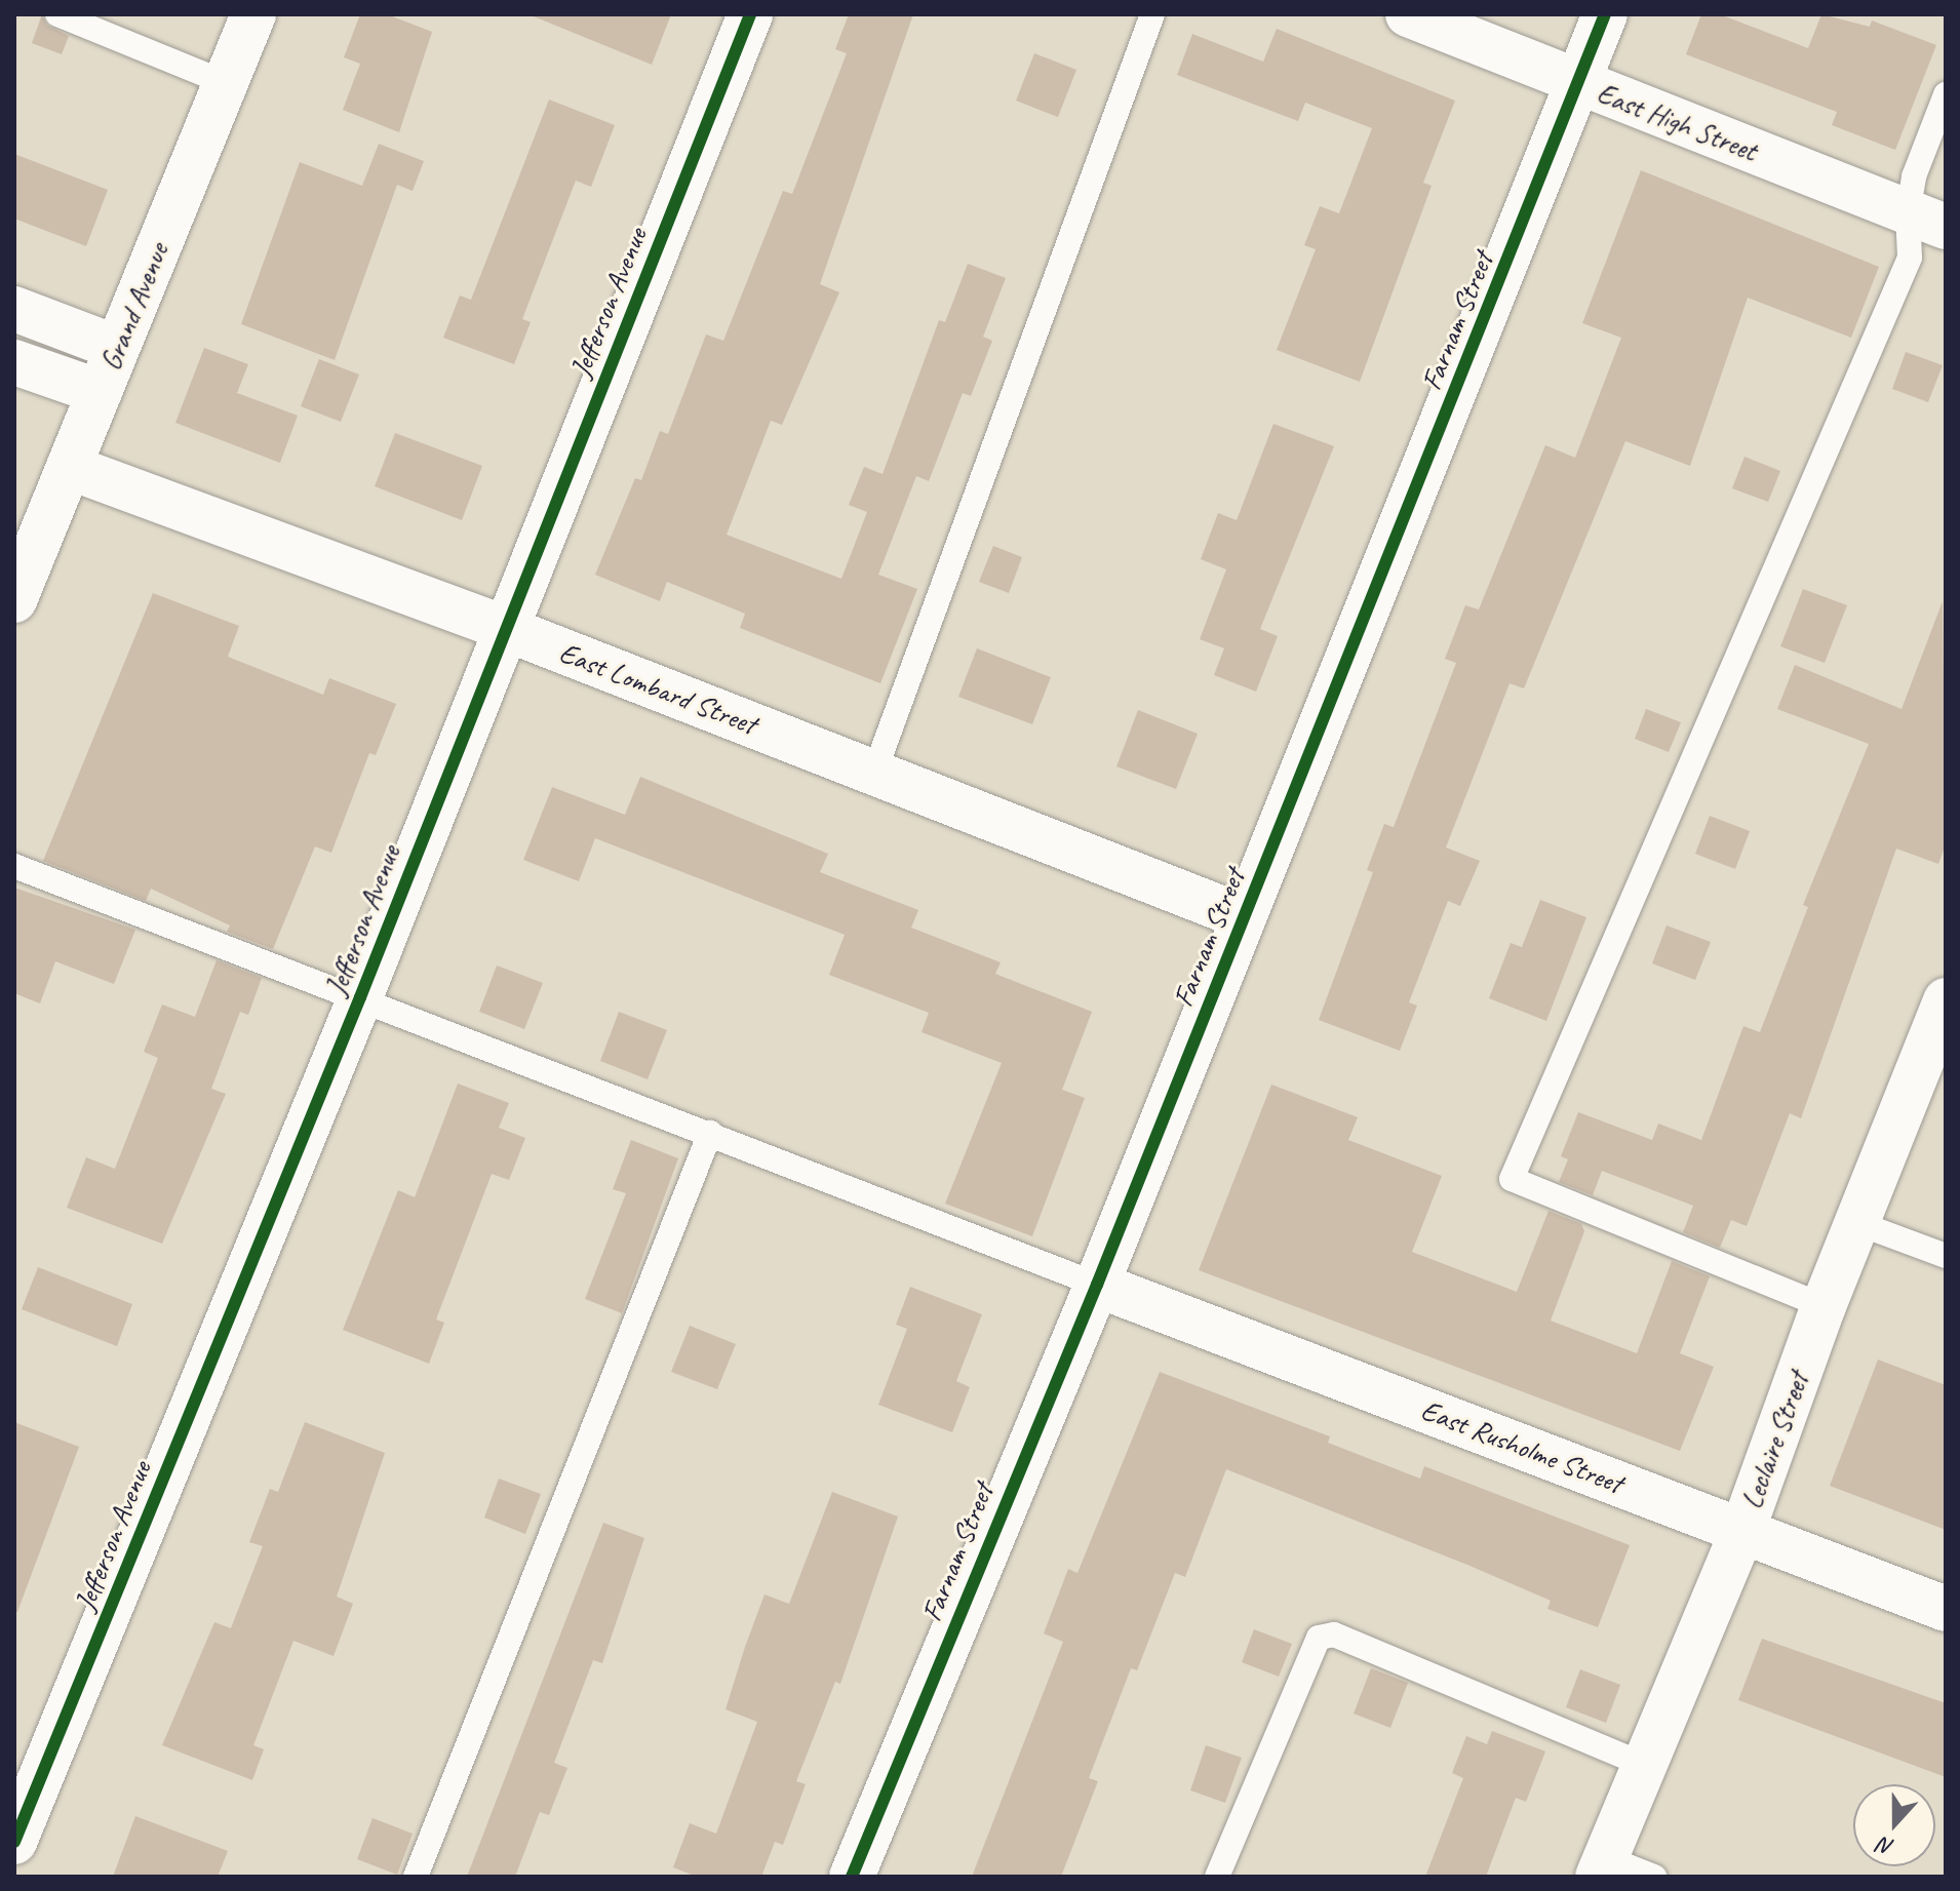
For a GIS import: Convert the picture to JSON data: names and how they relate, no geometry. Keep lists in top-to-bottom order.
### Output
{
  "streets": {
    "street": [
      "East High Street",
      "Jefferson Avenue",
      "Grand Avenue",
      "Farnam Street",
      "East Lombard Street",
      "Leclaire Street",
      "East Rusholme Street"
    ]
  },
  "crossings": [
    ["East High Street", "Farnam Street"],
    ["Jefferson Avenue", "East Lombard Street"],
    ["Grand Avenue", "East Lombard Street"],
    ["Farnam Street", "East Lombard Street"],
    ["Farnam Street", "East Rusholme Street"],
    ["Leclaire Street", "East Rusholme Street"]
  ],
  "north": "bottom"
}
